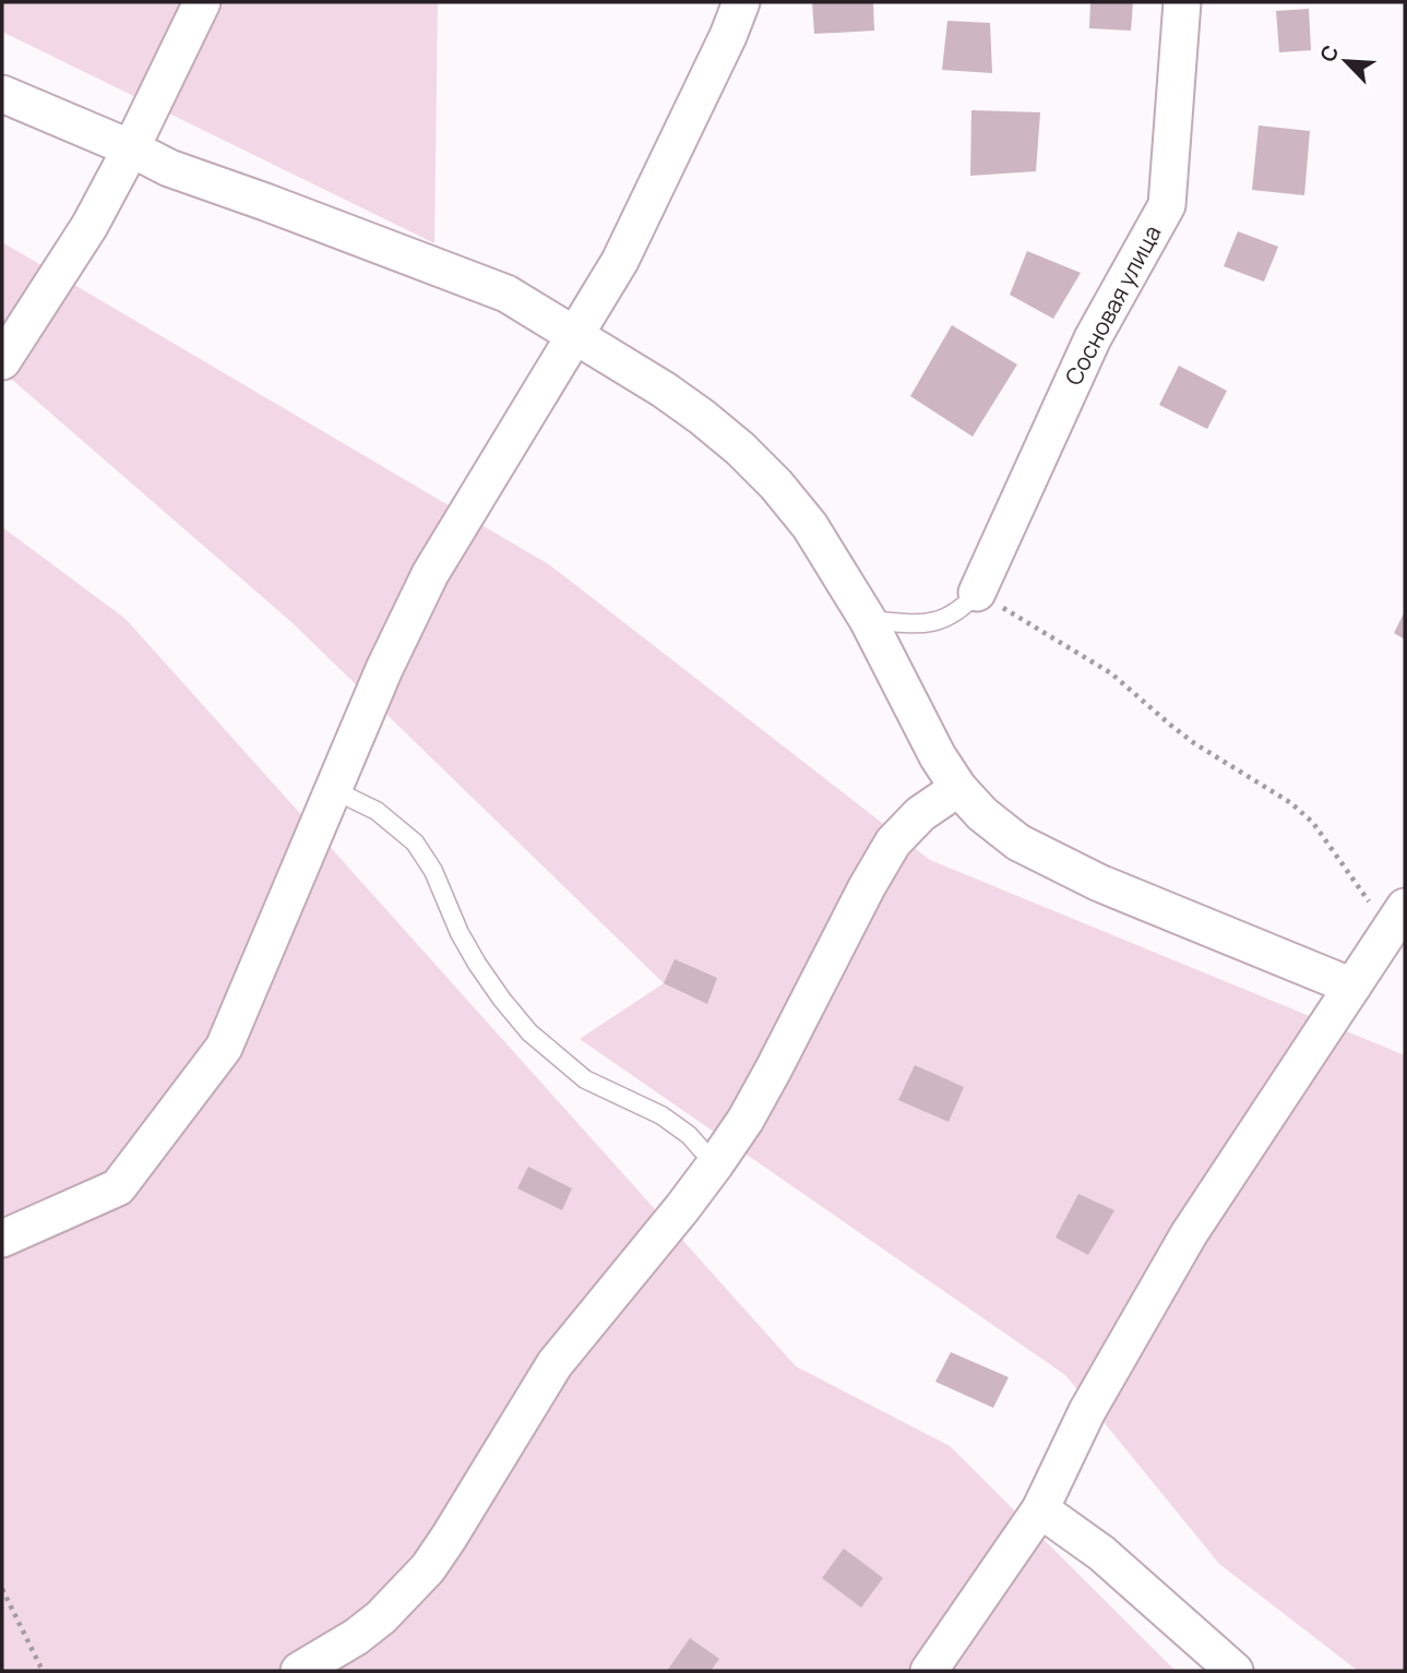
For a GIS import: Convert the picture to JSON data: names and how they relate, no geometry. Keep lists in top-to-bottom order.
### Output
{
  "streets": {
    "street": ["Сосновая улица"]
  },
  "north": "top left"
}
